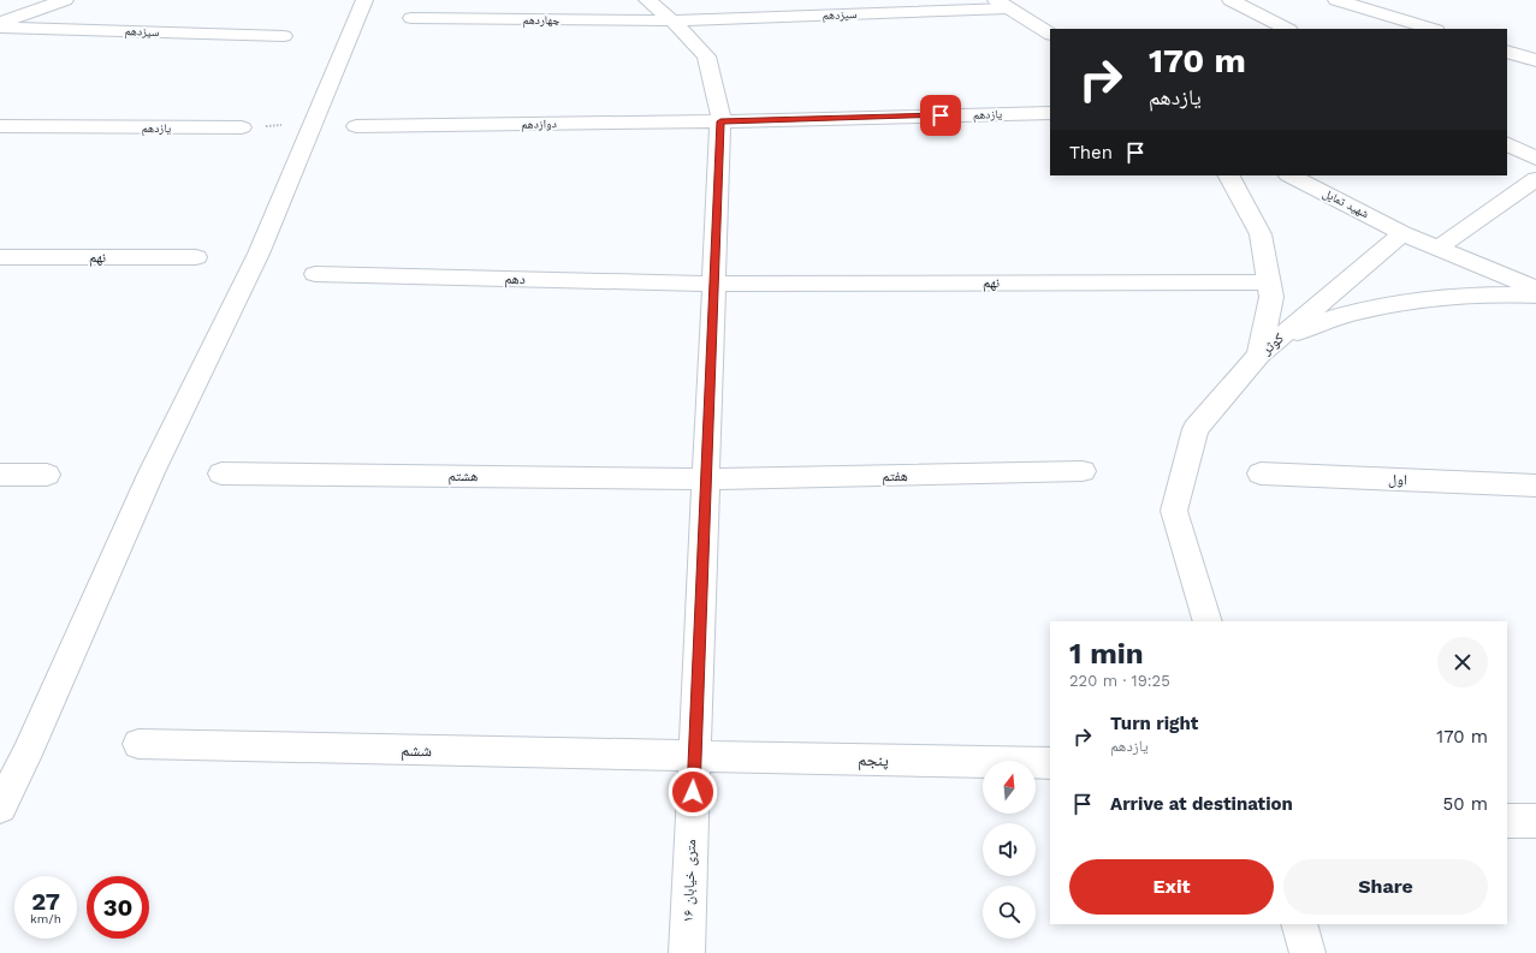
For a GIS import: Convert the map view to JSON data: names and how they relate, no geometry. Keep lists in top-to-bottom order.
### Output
{
  "streets": {
    "street": [
      "سیزدهم",
      "چهاردهم",
      "یازدهم",
      "دوازدهم",
      "شهید تمایل",
      "نهم",
      "دهم",
      "کوثر",
      "هشتم",
      "هفتم",
      "اول",
      "ششم",
      "پنجم",
      "۱۶ متری خیابان"
    ]
  },
  "crossings": [
    ["سیزدهم", "چهاردهم"],
    ["سیزدهم", "۱۶ متری خیابان"],
    ["چهاردهم", "۱۶ متری خیابان"],
    ["یازدهم", "دوازدهم"],
    ["یازدهم", "۱۶ متری خیابان"],
    ["دوازدهم", "۱۶ متری خیابان"],
    ["شهید تمایل", "کوثر"],
    ["نهم", "دهم"],
    ["نهم", "۱۶ متری خیابان"],
    ["دهم", "۱۶ متری خیابان"],
    ["هشتم", "هفتم"],
    ["هشتم", "۱۶ متری خیابان"],
    ["هفتم", "۱۶ متری خیابان"],
    ["ششم", "پنجم"],
    ["ششم", "۱۶ متری خیابان"],
    ["پنجم", "۱۶ متری خیابان"]
  ],
  "north": "top",
  "page": {
    "turn": ["170 m", "یازدهم"],
    "then": "Then",
    "heading": ["1 min", "220 m · 19:25"],
    "list": [
      {
        "name": "Turn right",
        "note": "یازدهم",
        "value": "170 m"
      },
      {
        "name": "Arrive at destination",
        "value": "50 m"
      }
    ],
    "buttons": ["Exit", "Share"],
    "speed": "27 km/h",
    "limit": "30"
  }
}
